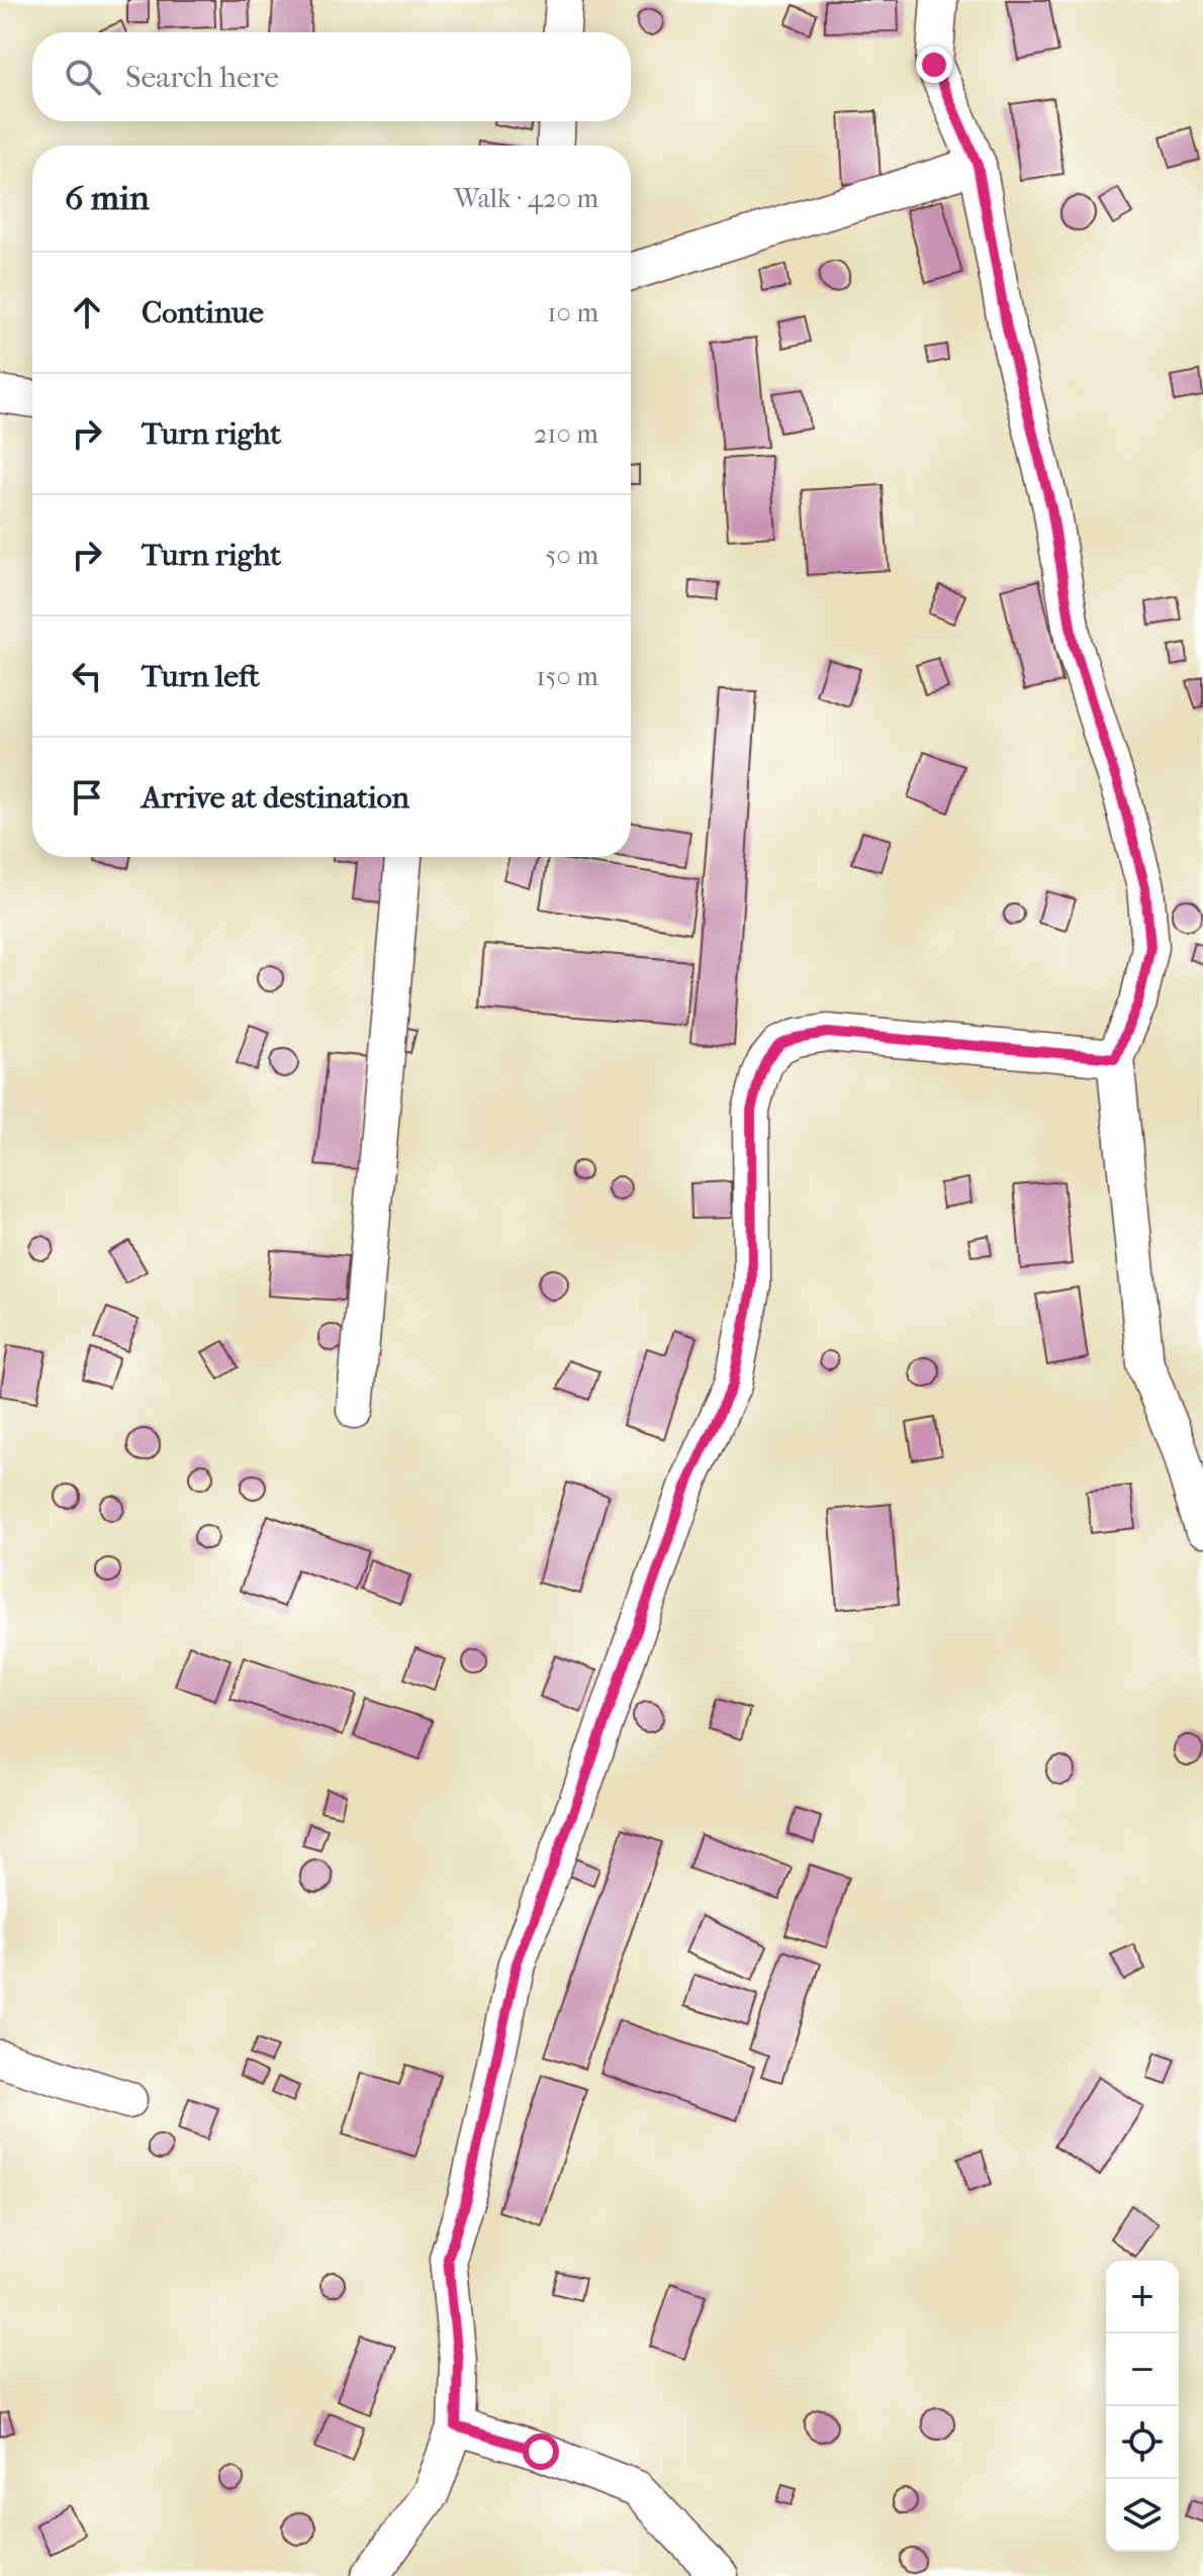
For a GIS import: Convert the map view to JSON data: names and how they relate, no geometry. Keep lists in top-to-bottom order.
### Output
{
  "page": {
    "search": "Search here",
    "heading": ["6 min", "Walk · 420 m"],
    "list": [
      ["Continue", "10 m"],
      ["Turn right", "210 m"],
      ["Turn right", "50 m"],
      ["Turn left", "150 m"],
      "Arrive at destination"
    ],
    "map_buttons": ["+", "−"]
  }
}
